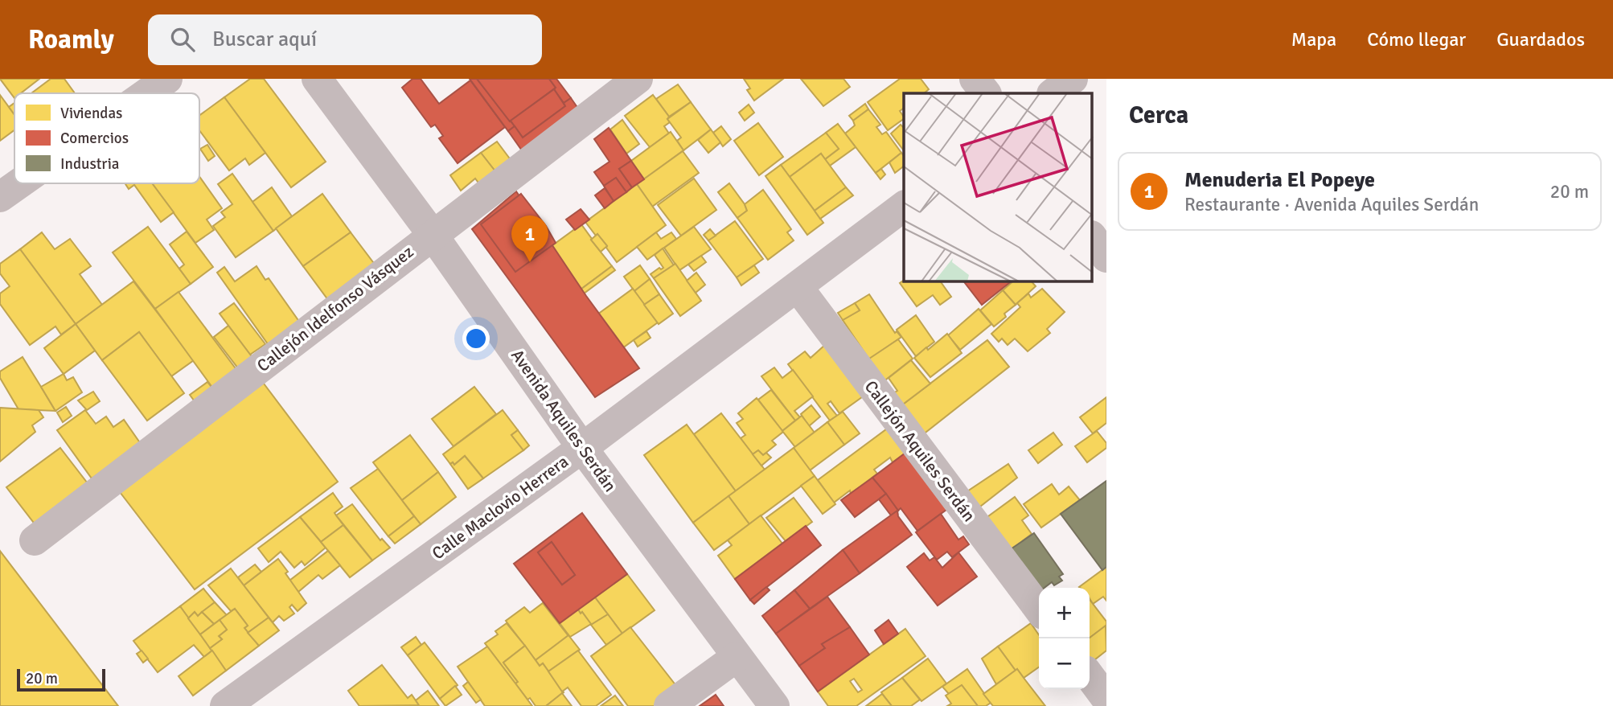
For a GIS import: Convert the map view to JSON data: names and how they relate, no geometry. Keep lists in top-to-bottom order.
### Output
{
  "streets": {
    "street": [
      "Callejón Idelfonso Vásquez",
      "Avenida Aquiles Serdán",
      "Callejón Aquiles Serdán",
      "Calle Maclovio Herrera"
    ]
  },
  "crossings": [
    ["Callejón Idelfonso Vásquez", "Avenida Aquiles Serdán"],
    ["Avenida Aquiles Serdán", "Calle Maclovio Herrera"],
    ["Callejón Aquiles Serdán", "Calle Maclovio Herrera"]
  ],
  "legend": ["Viviendas", "Comercios", "Industria"],
  "scale_bar": "20 m",
  "page": {
    "header": "Roamly",
    "search": "Buscar aquí",
    "nav": ["Mapa", "Cómo llegar", "Guardados"],
    "heading": "Cerca",
    "list": [
      {
        "mark": "1",
        "name": "Menuderia El Popeye",
        "note": "Restaurante · Avenida Aquiles Serdán",
        "value": "20 m"
      }
    ],
    "pins": "1",
    "map_buttons": ["+", "−"],
    "scale": "20 m"
  }
}
